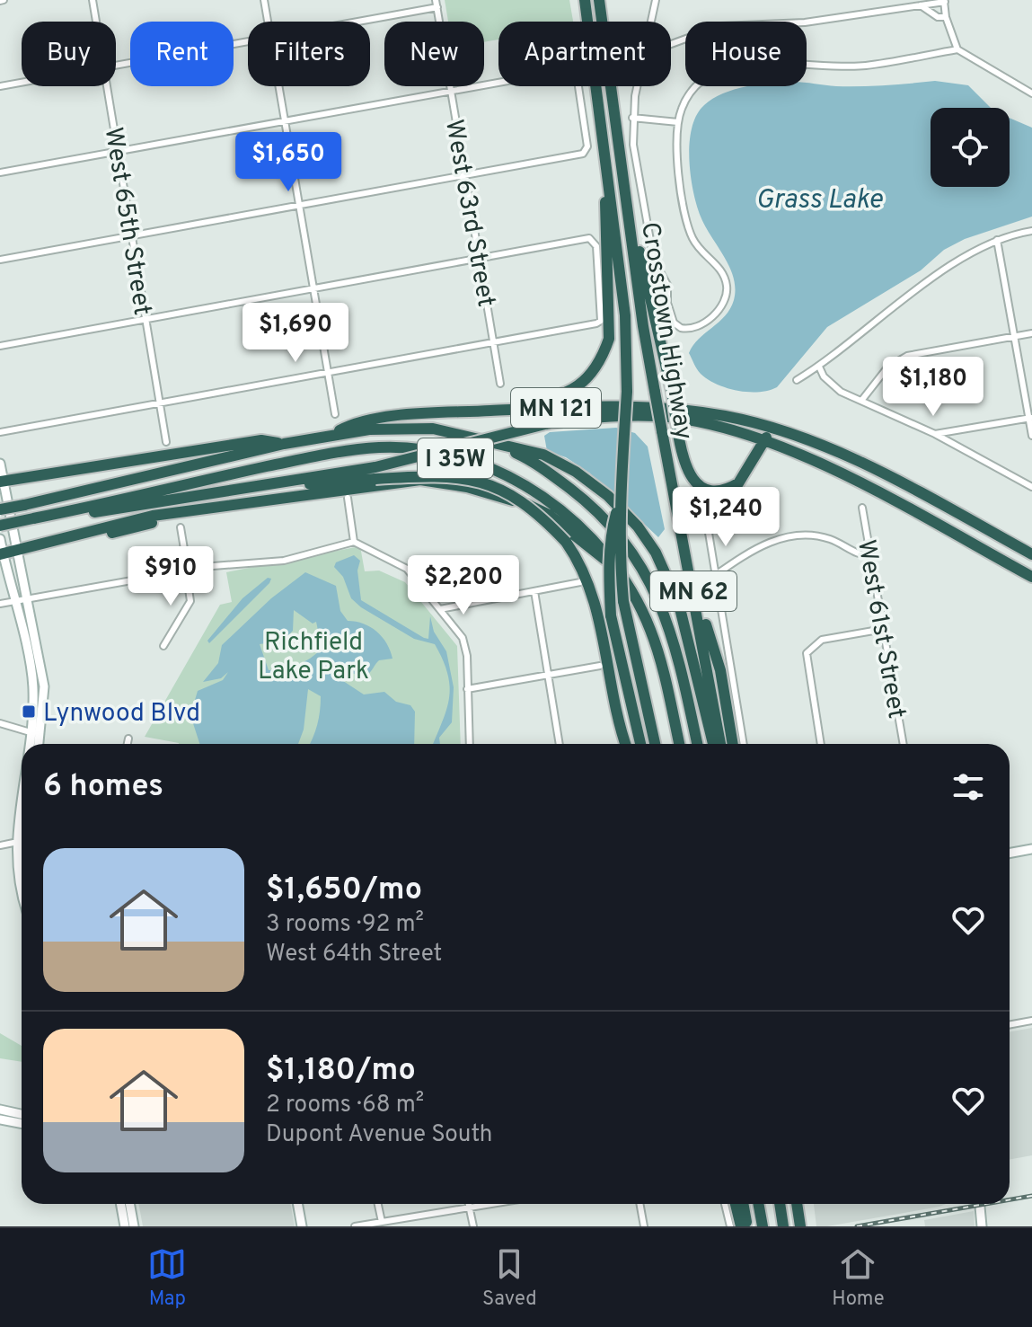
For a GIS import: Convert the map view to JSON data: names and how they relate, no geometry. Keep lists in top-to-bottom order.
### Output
{
  "streets": {
    "highway": [
      "Crosstown Highway",
      "MN 121",
      "I 35W",
      "MN 62"
    ],
    "street": ["West 63rd Street", "West 65th Street", "West 61st Street"]
  },
  "crossings": [
    ["MN 121", "I 35W"]
  ],
  "water": ["Grass Lake"],
  "parks": ["Richfield Lake Park"],
  "places": {
    "transit": ["Lynwood Blvd"]
  },
  "page": {
    "chip": [
      "Buy",
      "Rent",
      "Filters",
      "New",
      "Apartment",
      "House"
    ],
    "price": [
      "$1,650",
      "$1,690",
      "$1,180",
      "$1,240",
      "$910",
      "$2,200"
    ],
    "heading": "6 homes",
    "list": [
      {
        "name": "$1,650/mo",
        "note": "3 rooms · 92 m² · West 64th Street"
      },
      {
        "name": "$1,180/mo",
        "note": "2 rooms · 68 m² · Dupont Avenue South"
      }
    ],
    "tabs": ["Map", "Saved", "Home"]
  }
}
